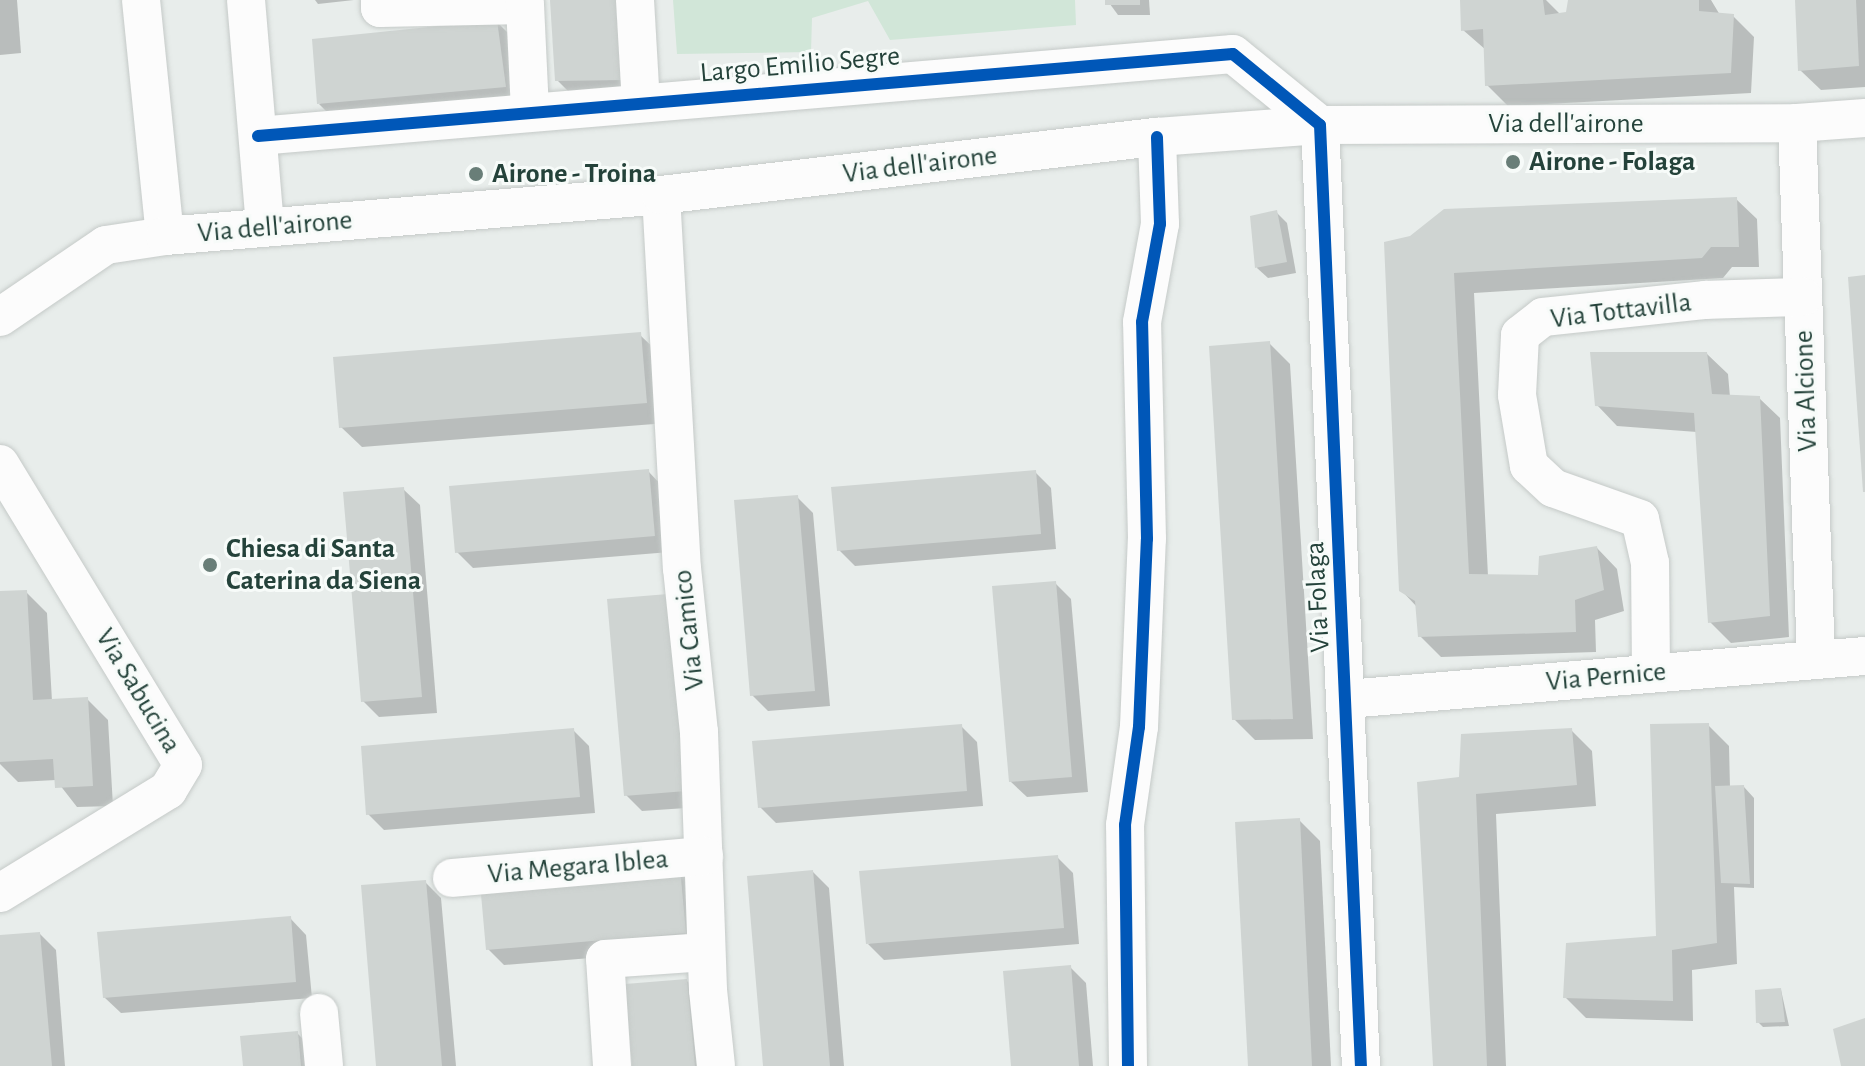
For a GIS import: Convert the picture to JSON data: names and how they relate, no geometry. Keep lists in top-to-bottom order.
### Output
{
  "streets": {
    "street": [
      "Largo Emilio Segre",
      "Via dell'airone",
      "Via Tottavilla",
      "Via Alcione",
      "Via Folaga",
      "Via Camico",
      "Via Pernice",
      "Via Sabucina",
      "Via Megara Iblea"
    ]
  },
  "crossings": [
    ["Largo Emilio Segre", "Via dell'airone"],
    ["Largo Emilio Segre", "Via Folaga"],
    ["Via dell'airone", "Via Alcione"],
    ["Via dell'airone", "Via Folaga"],
    ["Via dell'airone", "Via Camico"],
    ["Via Tottavilla", "Via Alcione"],
    ["Via Tottavilla", "Via Pernice"],
    ["Via Alcione", "Via Pernice"],
    ["Via Folaga", "Via Pernice"],
    ["Via Camico", "Via Megara Iblea"]
  ],
  "places": ["Airone - Folaga", "Airone - Troina", "Chiesa di Santa Caterina da Siena"]
}
